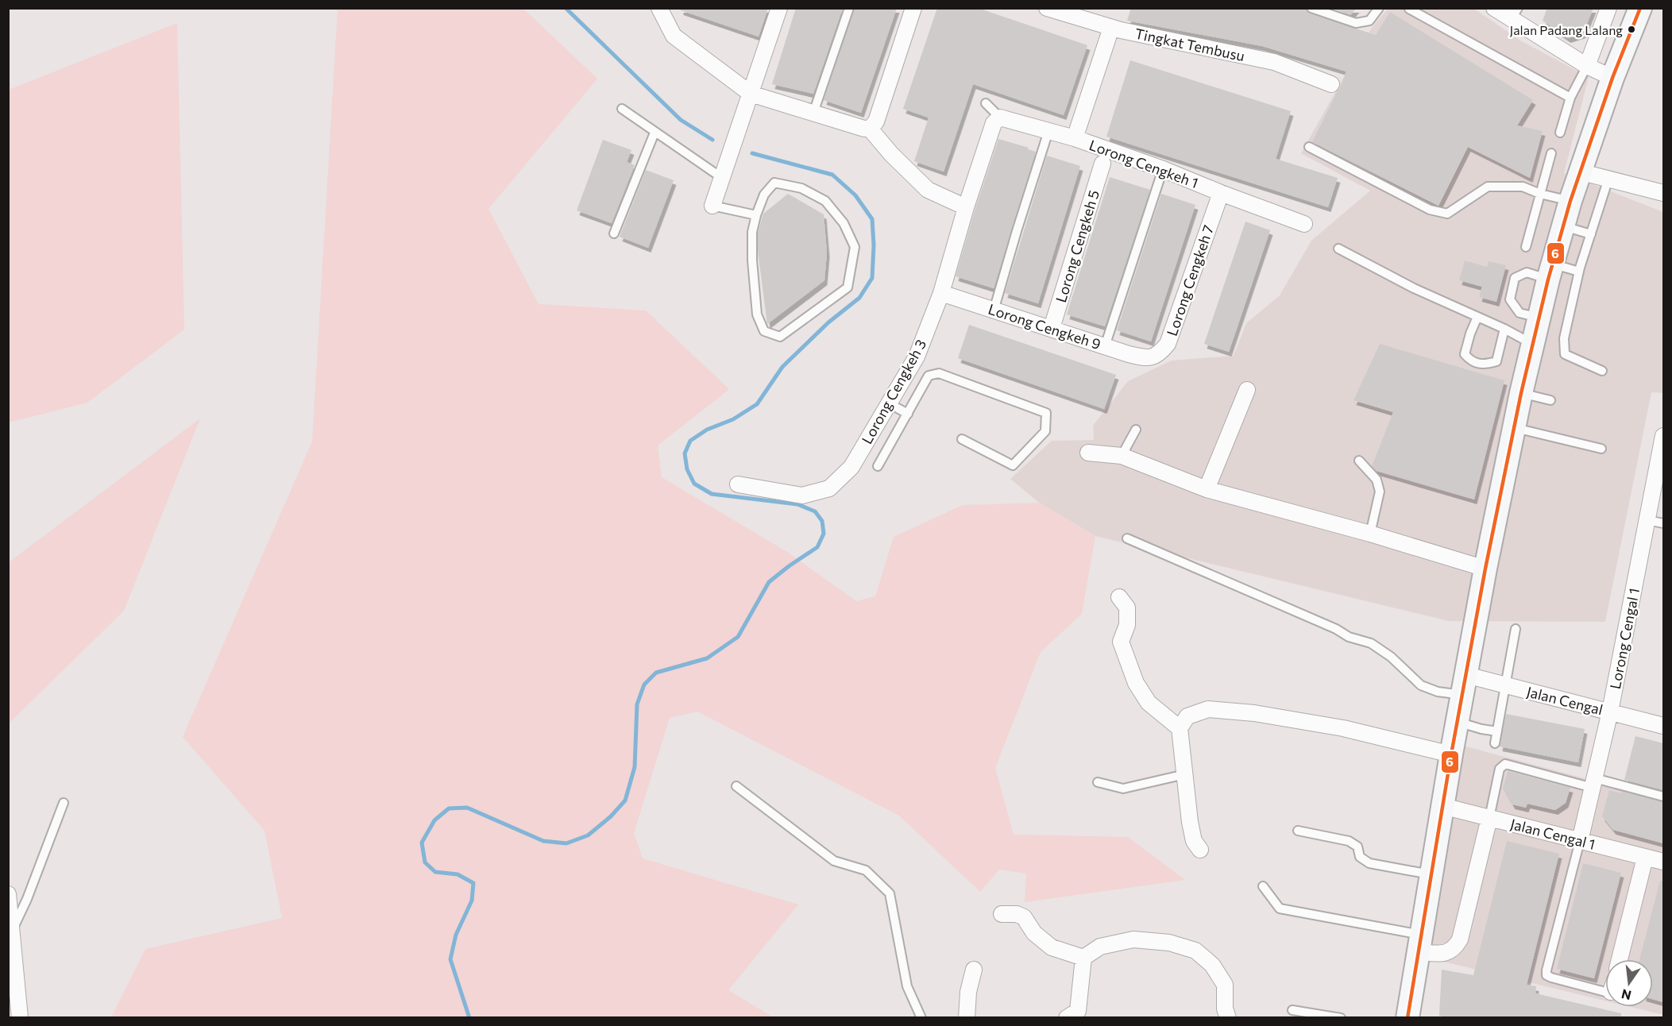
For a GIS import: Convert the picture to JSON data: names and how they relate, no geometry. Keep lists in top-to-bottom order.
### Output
{
  "streets": {
    "street": [
      "Tingkat Tembusu",
      "Lorong Cengkeh 1",
      "Lorong Cengkeh 5",
      "Lorong Cengkeh 7",
      "Lorong Cengkeh 9",
      "Lorong Cengkeh 3",
      "Lorong Cengal 1",
      "Jalan Cengal",
      "Jalan Cengal 1"
    ]
  },
  "crossings": [
    ["Lorong Cengkeh 1", "Lorong Cengkeh 7"],
    ["Lorong Cengkeh 1", "Lorong Cengkeh 3"],
    ["Lorong Cengkeh 5", "Lorong Cengkeh 9"],
    ["Lorong Cengkeh 7", "Lorong Cengkeh 9"],
    ["Lorong Cengkeh 9", "Lorong Cengkeh 3"],
    ["Lorong Cengal 1", "Jalan Cengal"],
    ["Lorong Cengal 1", "Jalan Cengal 1"]
  ],
  "places": ["Jalan Padang Lalang"],
  "lines": ["transit line 6"],
  "north": "bottom"
}
